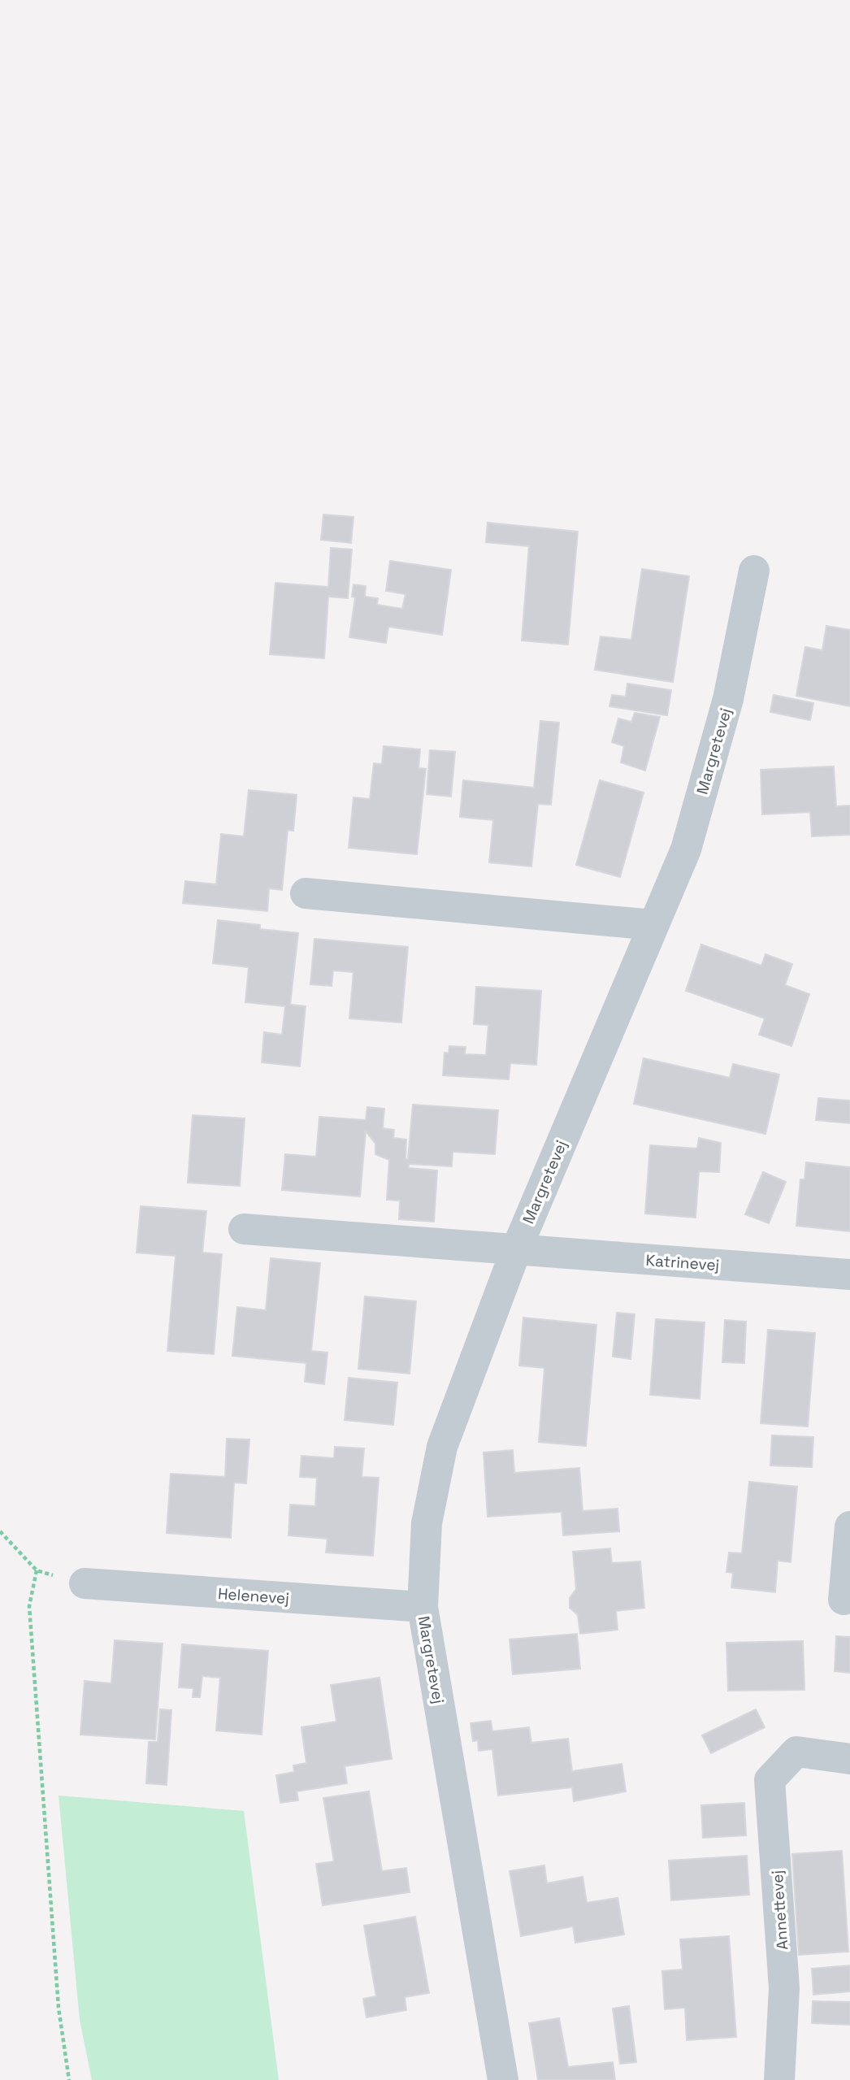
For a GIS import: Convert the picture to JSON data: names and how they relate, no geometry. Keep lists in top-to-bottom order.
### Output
{
  "streets": {
    "street": [
      "Margretevej",
      "Katrinevej",
      "Helenevej",
      "Annettevej"
    ]
  },
  "crossings": [
    ["Margretevej", "Katrinevej"],
    ["Margretevej", "Helenevej"]
  ]
}
